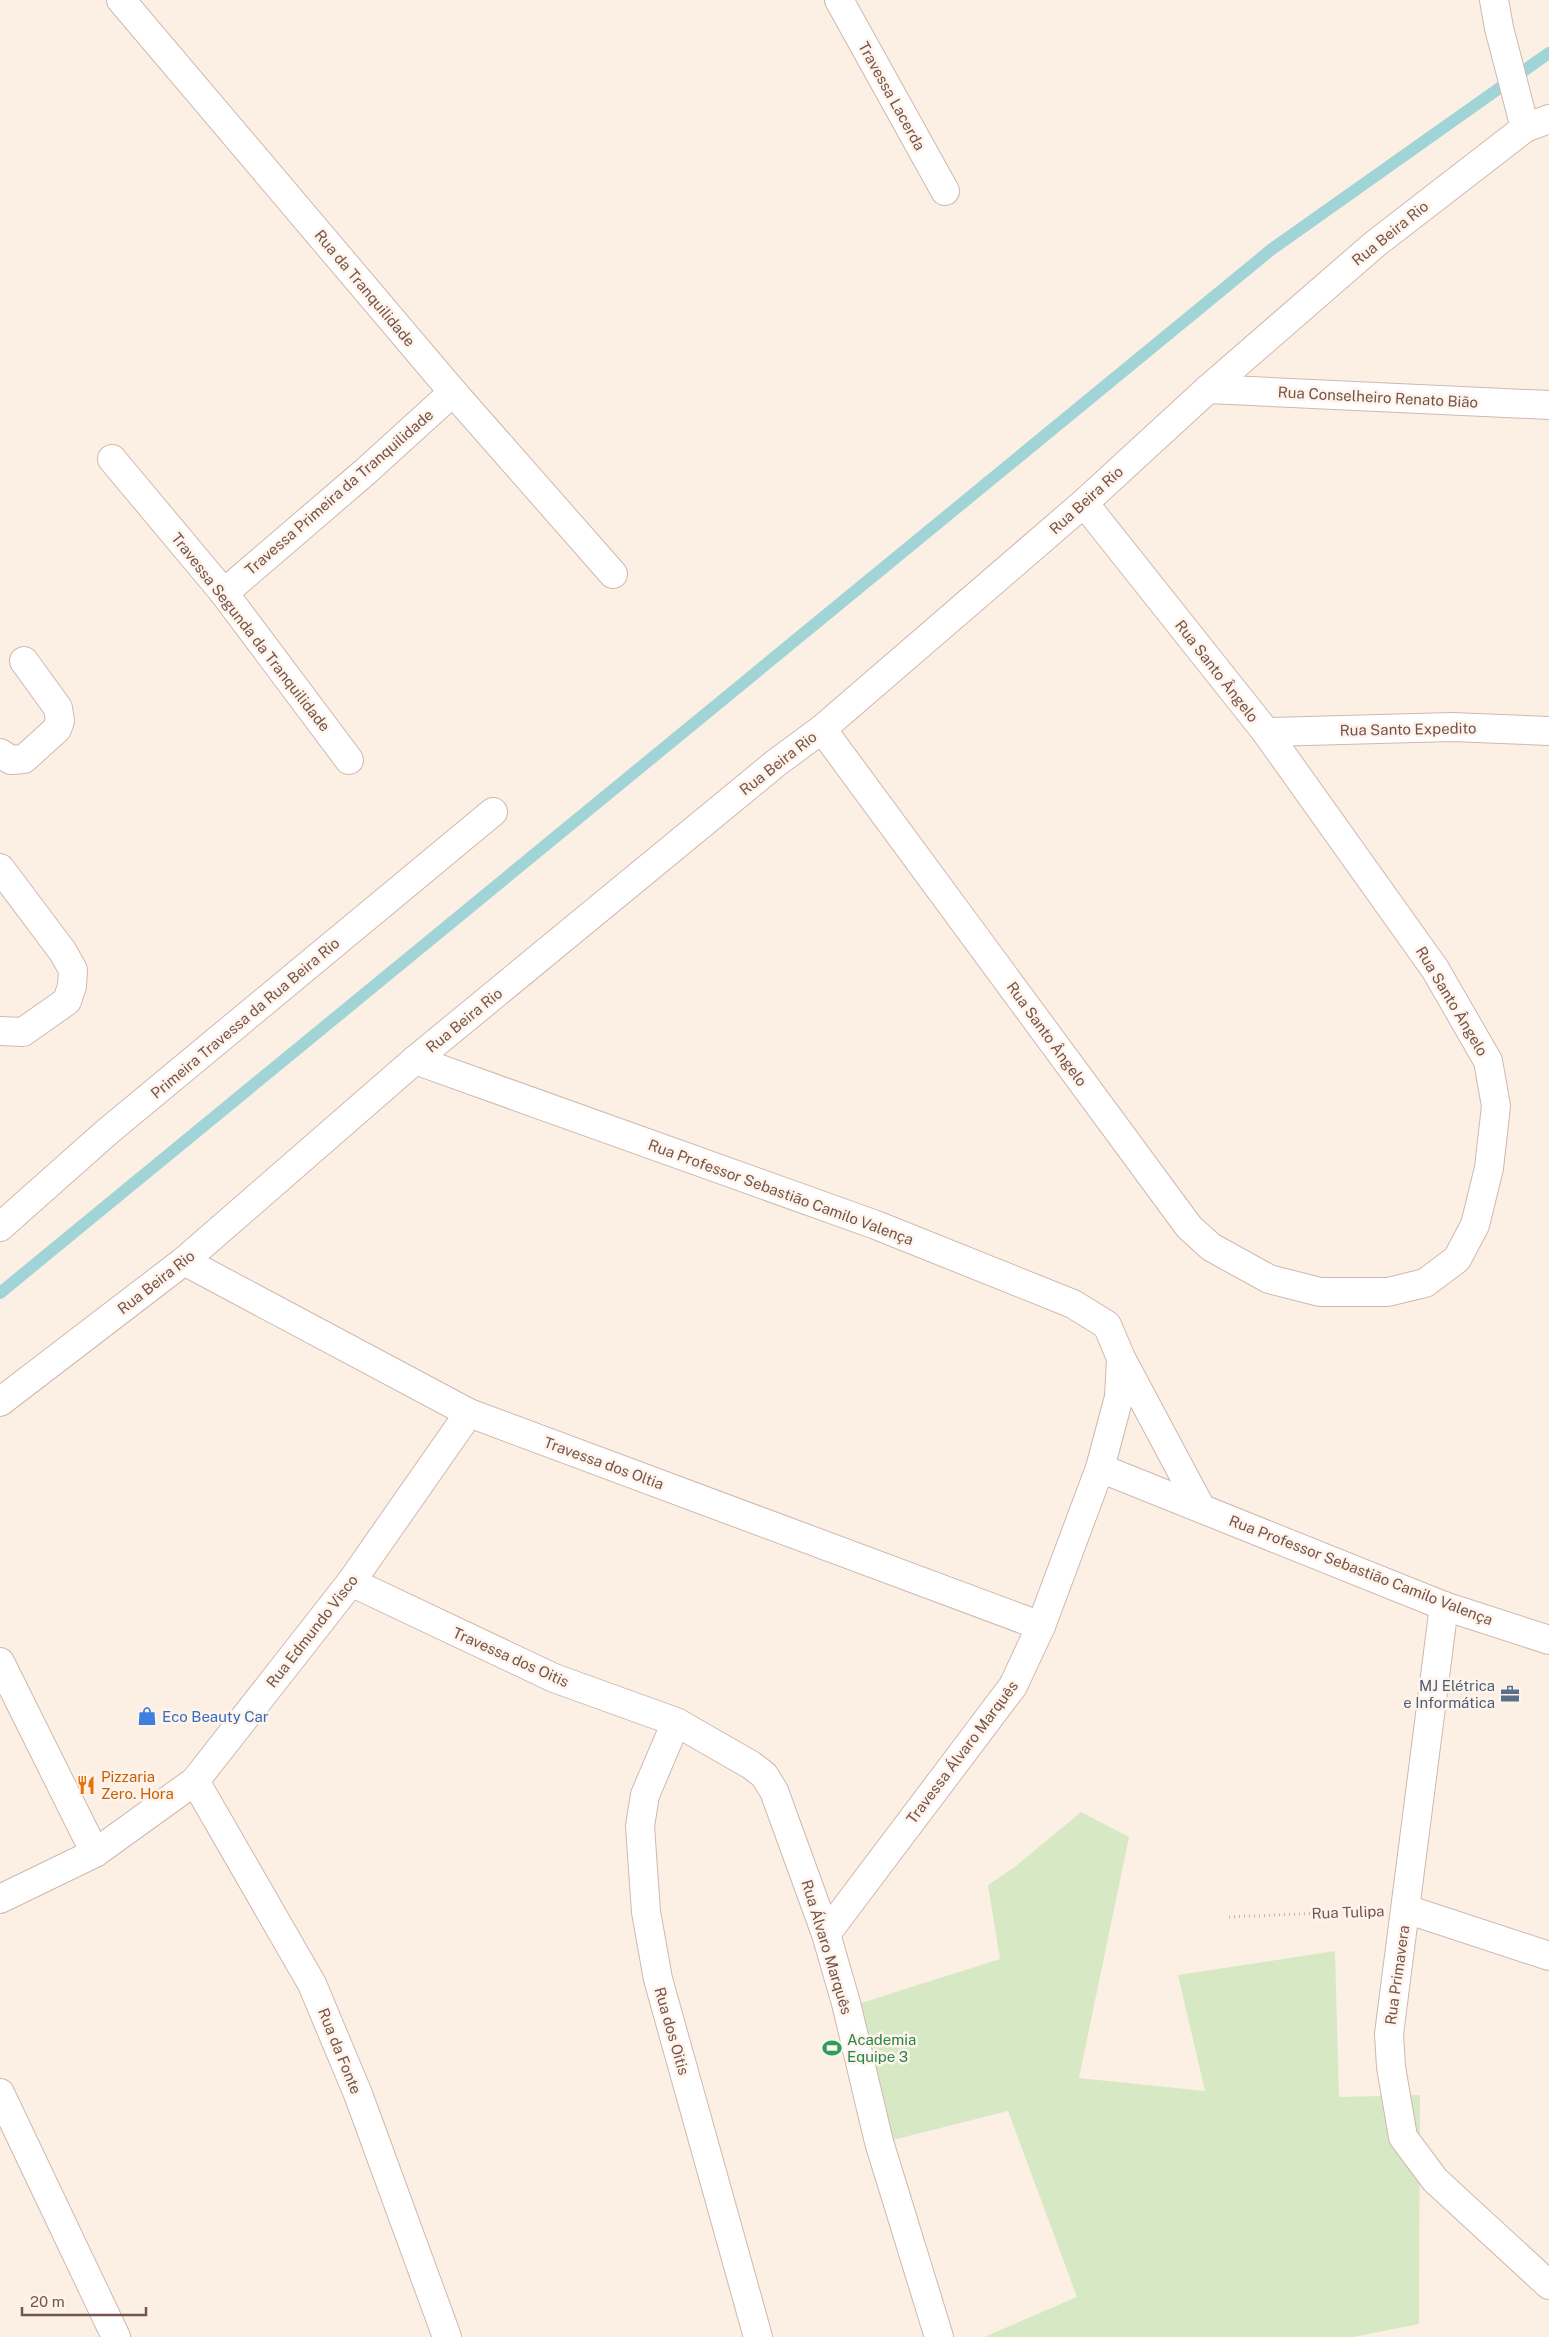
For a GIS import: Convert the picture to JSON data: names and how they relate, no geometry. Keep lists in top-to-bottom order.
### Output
{
  "streets": {
    "street": [
      "Travessa Lacerda",
      "Rua Beira Rio",
      "Rua da Tranquilidade",
      "Rua Conselheiro Renato Bião",
      "Travessa Primeira da Tranquilidade",
      "Travessa Segunda da Tranquilidade",
      "Rua Santo Ângelo",
      "Rua Santo Expedito",
      "Primeira Travessa da Rua Beira Rio",
      "Rua Professor Sebastião Camilo Valença",
      "Travessa dos Oltia",
      "Rua Edmundo Visco",
      "Travessa dos Oitis",
      "Travessa Álvaro Marquês",
      "Rua Tulipa",
      "Rua Álvaro Marquês",
      "Rua Primavera",
      "Rua dos Oitis",
      "Rua da Fonte"
    ]
  },
  "crossings": [
    ["Rua Beira Rio", "Rua Conselheiro Renato Bião"],
    ["Rua Beira Rio", "Rua Santo Ângelo"],
    ["Rua Beira Rio", "Rua Professor Sebastião Camilo Valença"],
    ["Rua Beira Rio", "Travessa dos Oltia"],
    ["Rua da Tranquilidade", "Travessa Primeira da Tranquilidade"],
    ["Travessa Primeira da Tranquilidade", "Travessa Segunda da Tranquilidade"],
    ["Rua Santo Ângelo", "Rua Santo Expedito"],
    ["Rua Professor Sebastião Camilo Valença", "Travessa Álvaro Marquês"],
    ["Rua Professor Sebastião Camilo Valença", "Rua Primavera"],
    ["Travessa dos Oltia", "Rua Edmundo Visco"],
    ["Travessa dos Oltia", "Travessa Álvaro Marquês"],
    ["Rua Edmundo Visco", "Travessa dos Oitis"],
    ["Rua Edmundo Visco", "Rua da Fonte"],
    ["Travessa dos Oitis", "Rua Álvaro Marquês"],
    ["Travessa dos Oitis", "Rua dos Oitis"],
    ["Travessa Álvaro Marquês", "Rua Álvaro Marquês"],
    ["Rua Tulipa", "Rua Primavera"],
    ["Rua Álvaro Marquês", "Rua dos Oitis"]
  ],
  "places": {
    "office": ["MJ Elétrica e Informática"],
    "shop": ["Eco Beauty Car"],
    "restaurant": ["Pizzaria Zero. Hora"],
    "sports": ["Academia Equipe 3"]
  },
  "scale_bar": "20 m"
}
